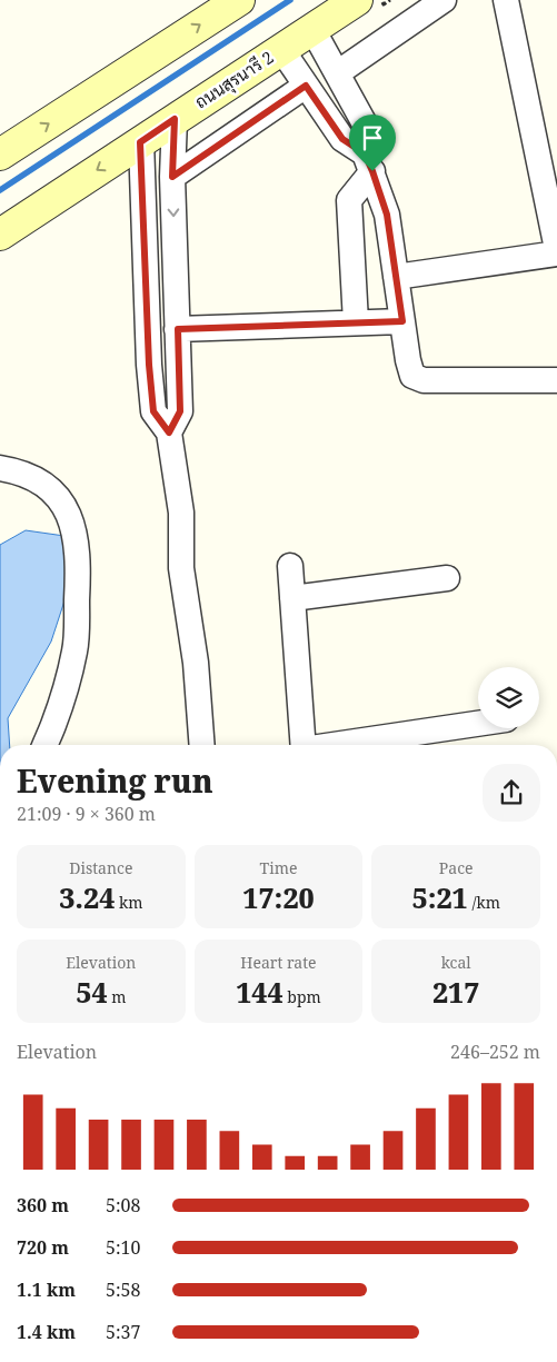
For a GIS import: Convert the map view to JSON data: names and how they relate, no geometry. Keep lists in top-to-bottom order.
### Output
{
  "streets": {
    "main road": ["ถนนสุรนารี 2"]
  },
  "page": {
    "heading": ["Evening run", "21:09 · 9 × 360 m"],
    "stats": [
      ["Distance", "3.24 km"],
      ["Time", "17:20"],
      ["Pace", "5:21 /km"],
      ["Elevation", "54 m"],
      ["Heart rate", "144 bpm"],
      ["kcal", "217"]
    ],
    "chart": ["Elevation", "246–252 m"],
    "list": [
      {
        "name": "360 m",
        "note": "5:08"
      },
      {
        "name": "720 m",
        "note": "5:10"
      },
      {
        "name": "1.1 km",
        "note": "5:58"
      },
      {
        "name": "1.4 km",
        "note": "5:37"
      }
    ]
  }
}
